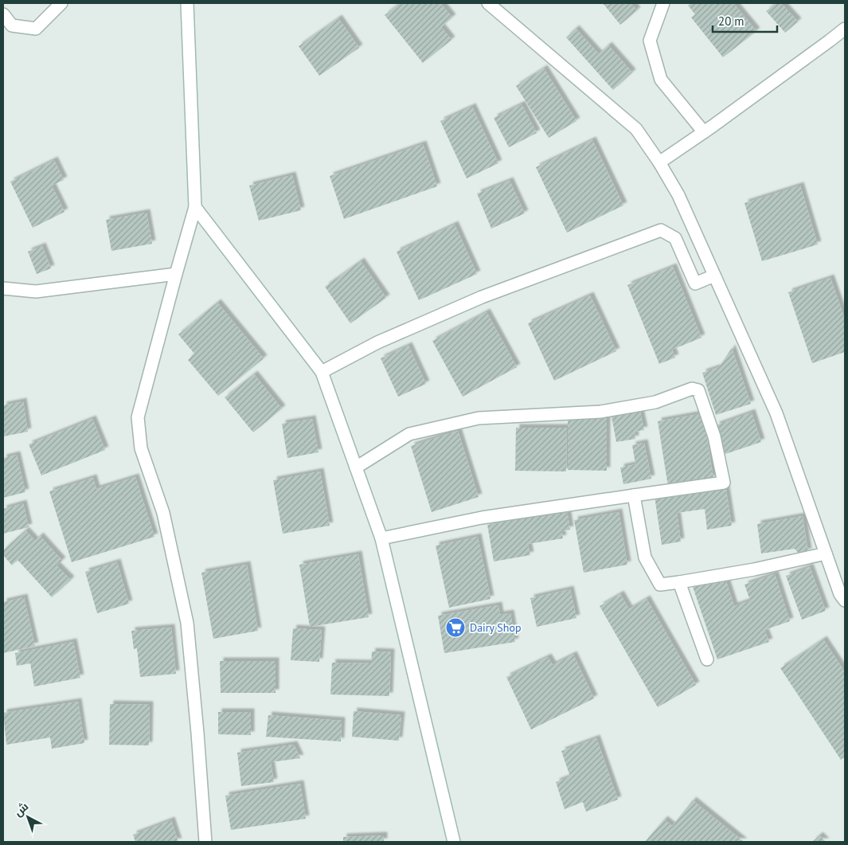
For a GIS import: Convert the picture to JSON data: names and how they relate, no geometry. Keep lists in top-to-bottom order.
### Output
{
  "places": {
    "supermarket": ["Dairy Shop"]
  },
  "scale_bar": "20 m",
  "north": "top left"
}
